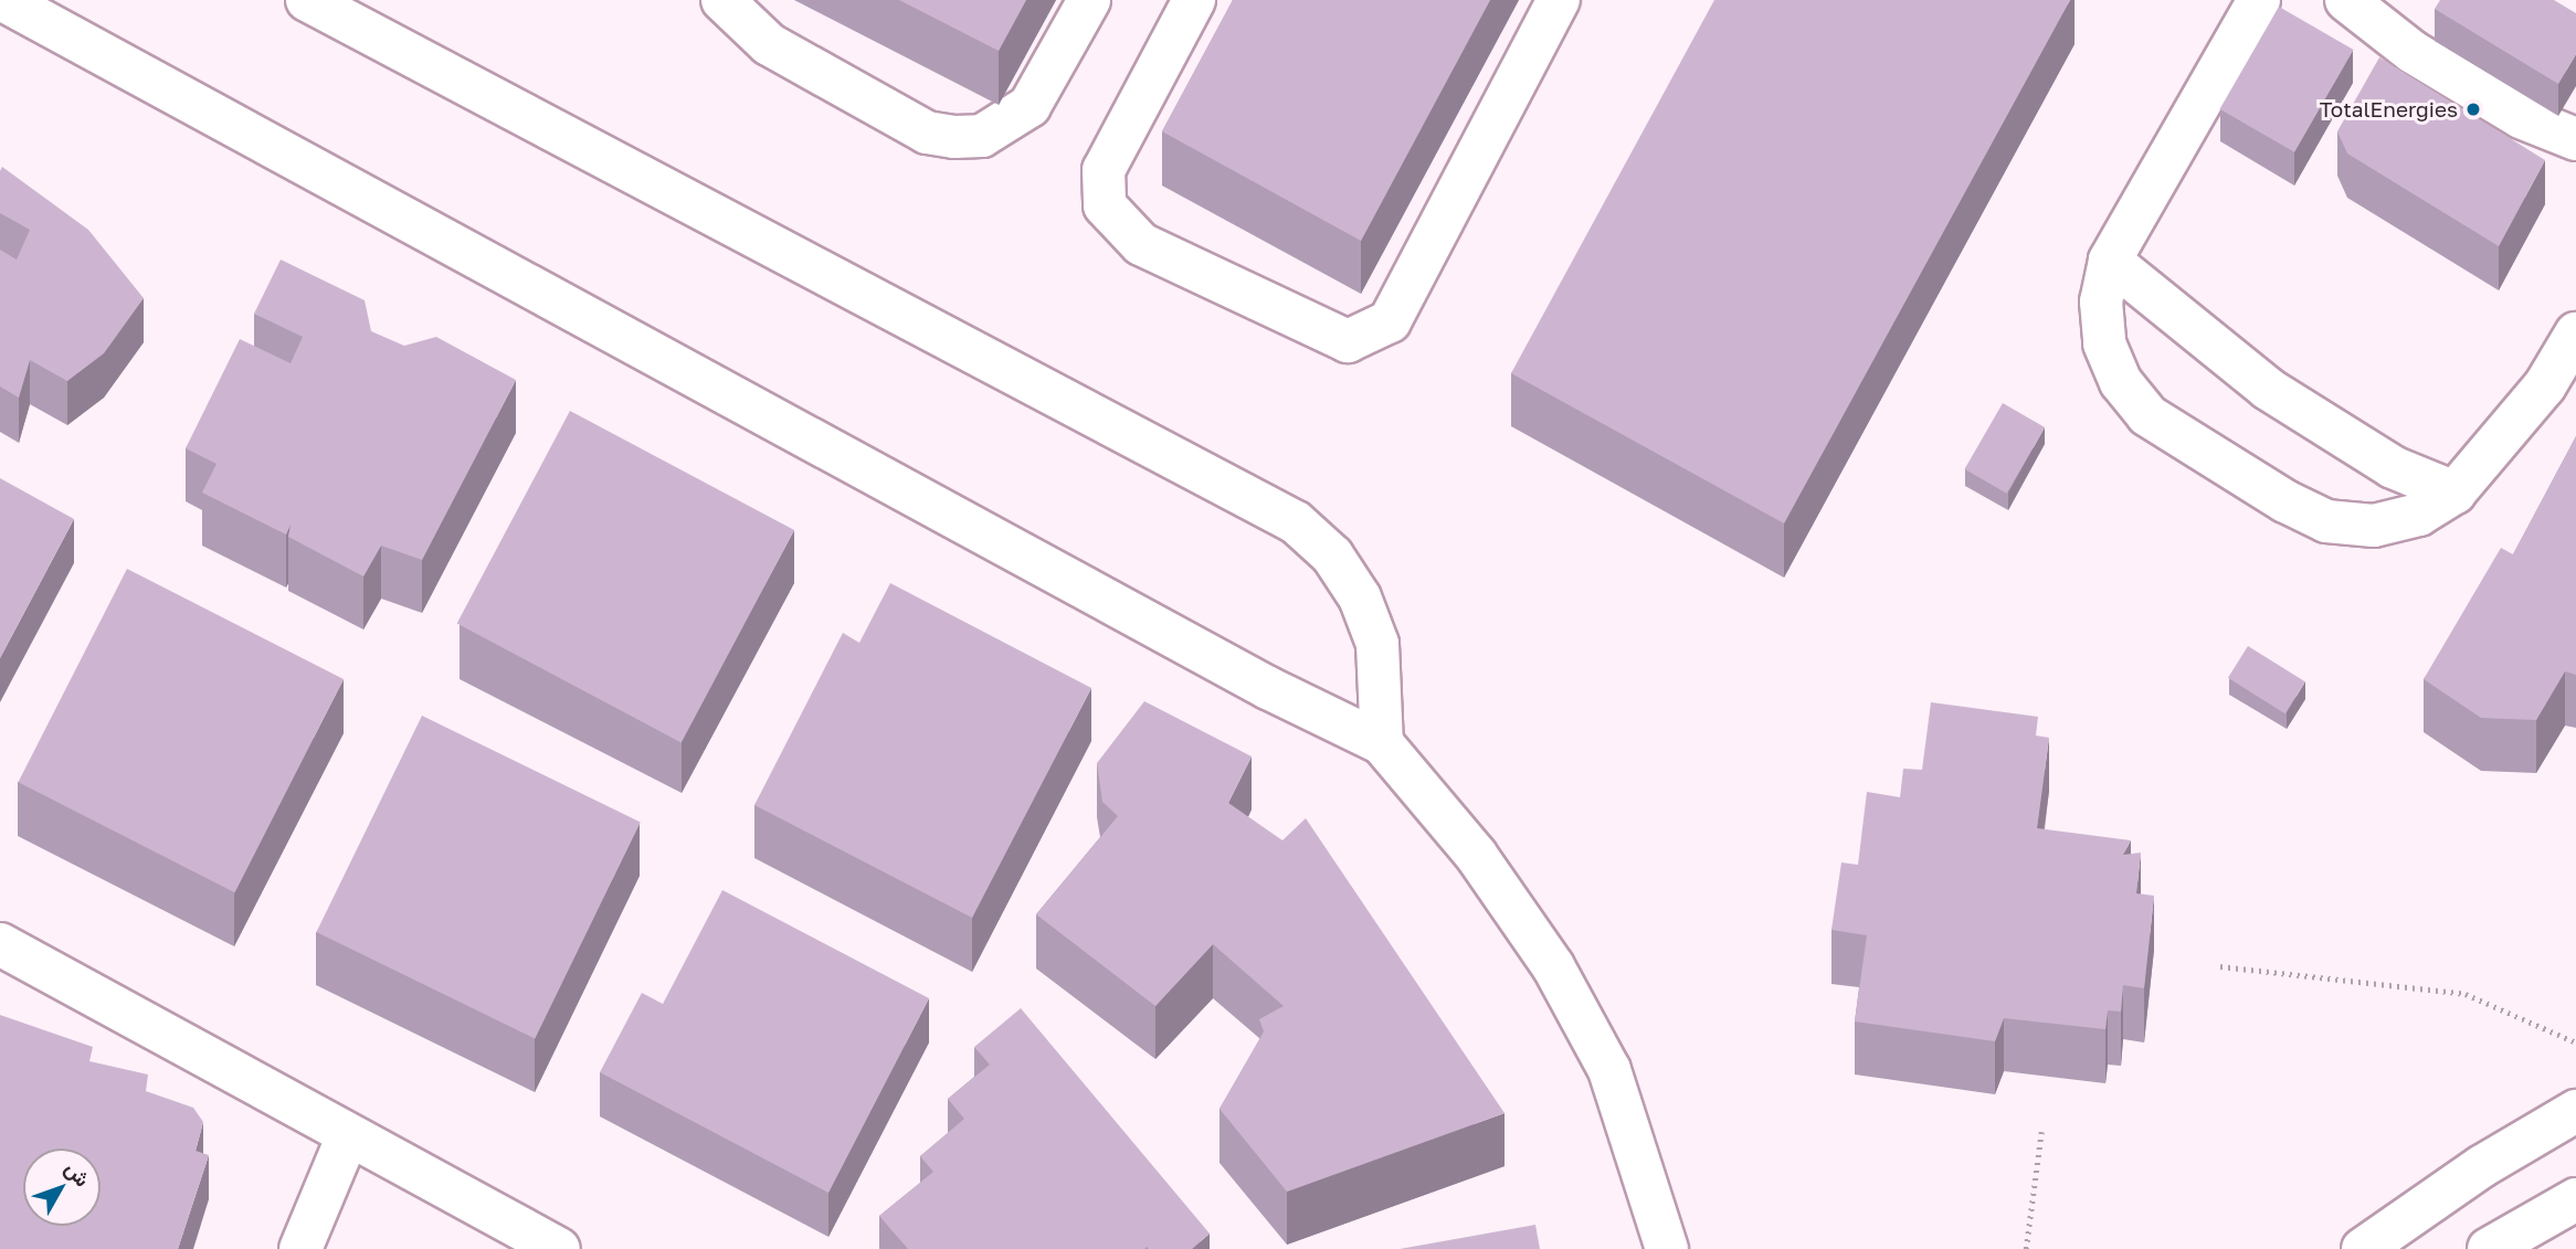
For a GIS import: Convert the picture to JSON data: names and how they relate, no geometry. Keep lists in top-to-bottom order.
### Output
{
  "places": ["TotalEnergies"],
  "north": "top right"
}
